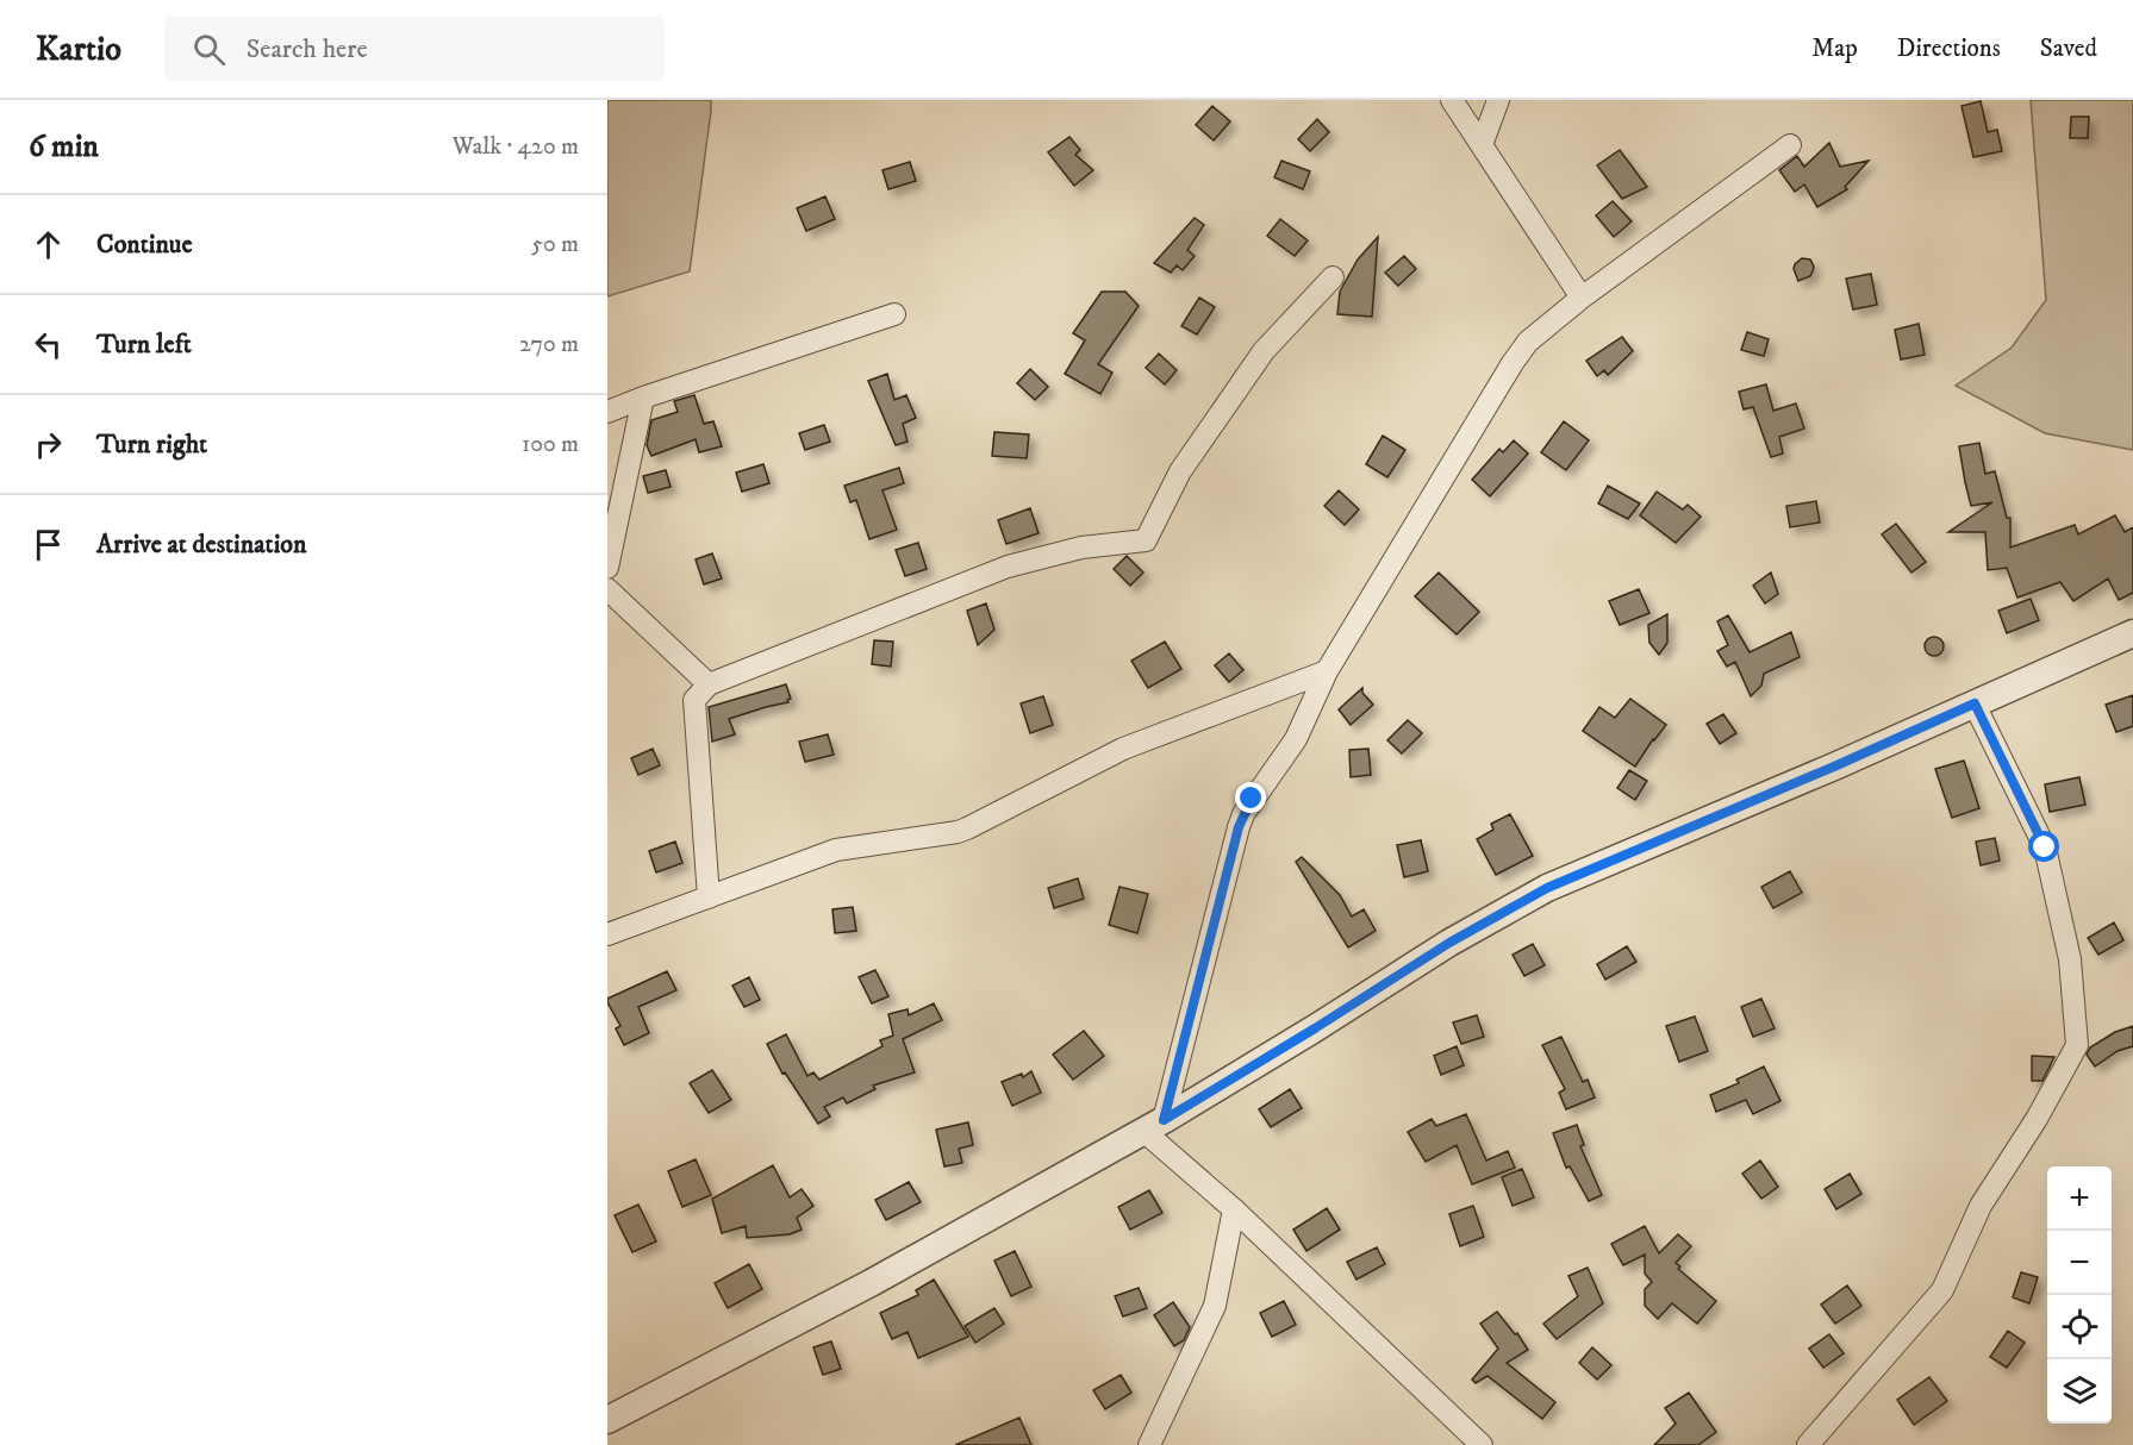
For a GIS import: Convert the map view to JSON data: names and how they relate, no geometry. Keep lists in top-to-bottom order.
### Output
{
  "page": {
    "header": "Kartio",
    "search": "Search here",
    "nav": ["Map", "Directions", "Saved"],
    "heading": ["6 min", "Walk · 420 m"],
    "list": [
      ["Continue", "50 m"],
      ["Turn left", "270 m"],
      ["Turn right", "100 m"],
      "Arrive at destination"
    ],
    "map_buttons": ["+", "−"]
  }
}
